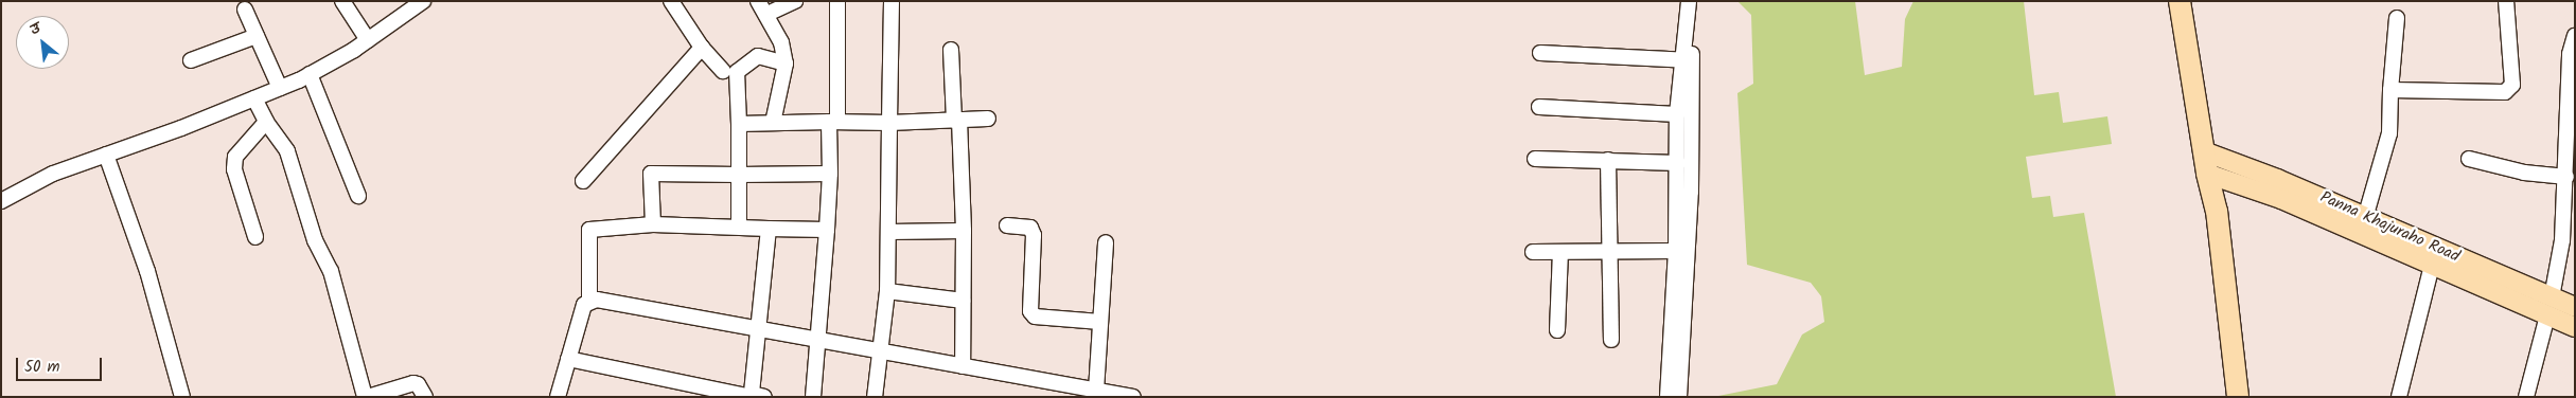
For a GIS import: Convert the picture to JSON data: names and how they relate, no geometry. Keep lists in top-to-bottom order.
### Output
{
  "streets": {
    "main road": ["Panna Khajuraho Road"]
  },
  "scale_bar": "50 m",
  "north": "top left"
}
